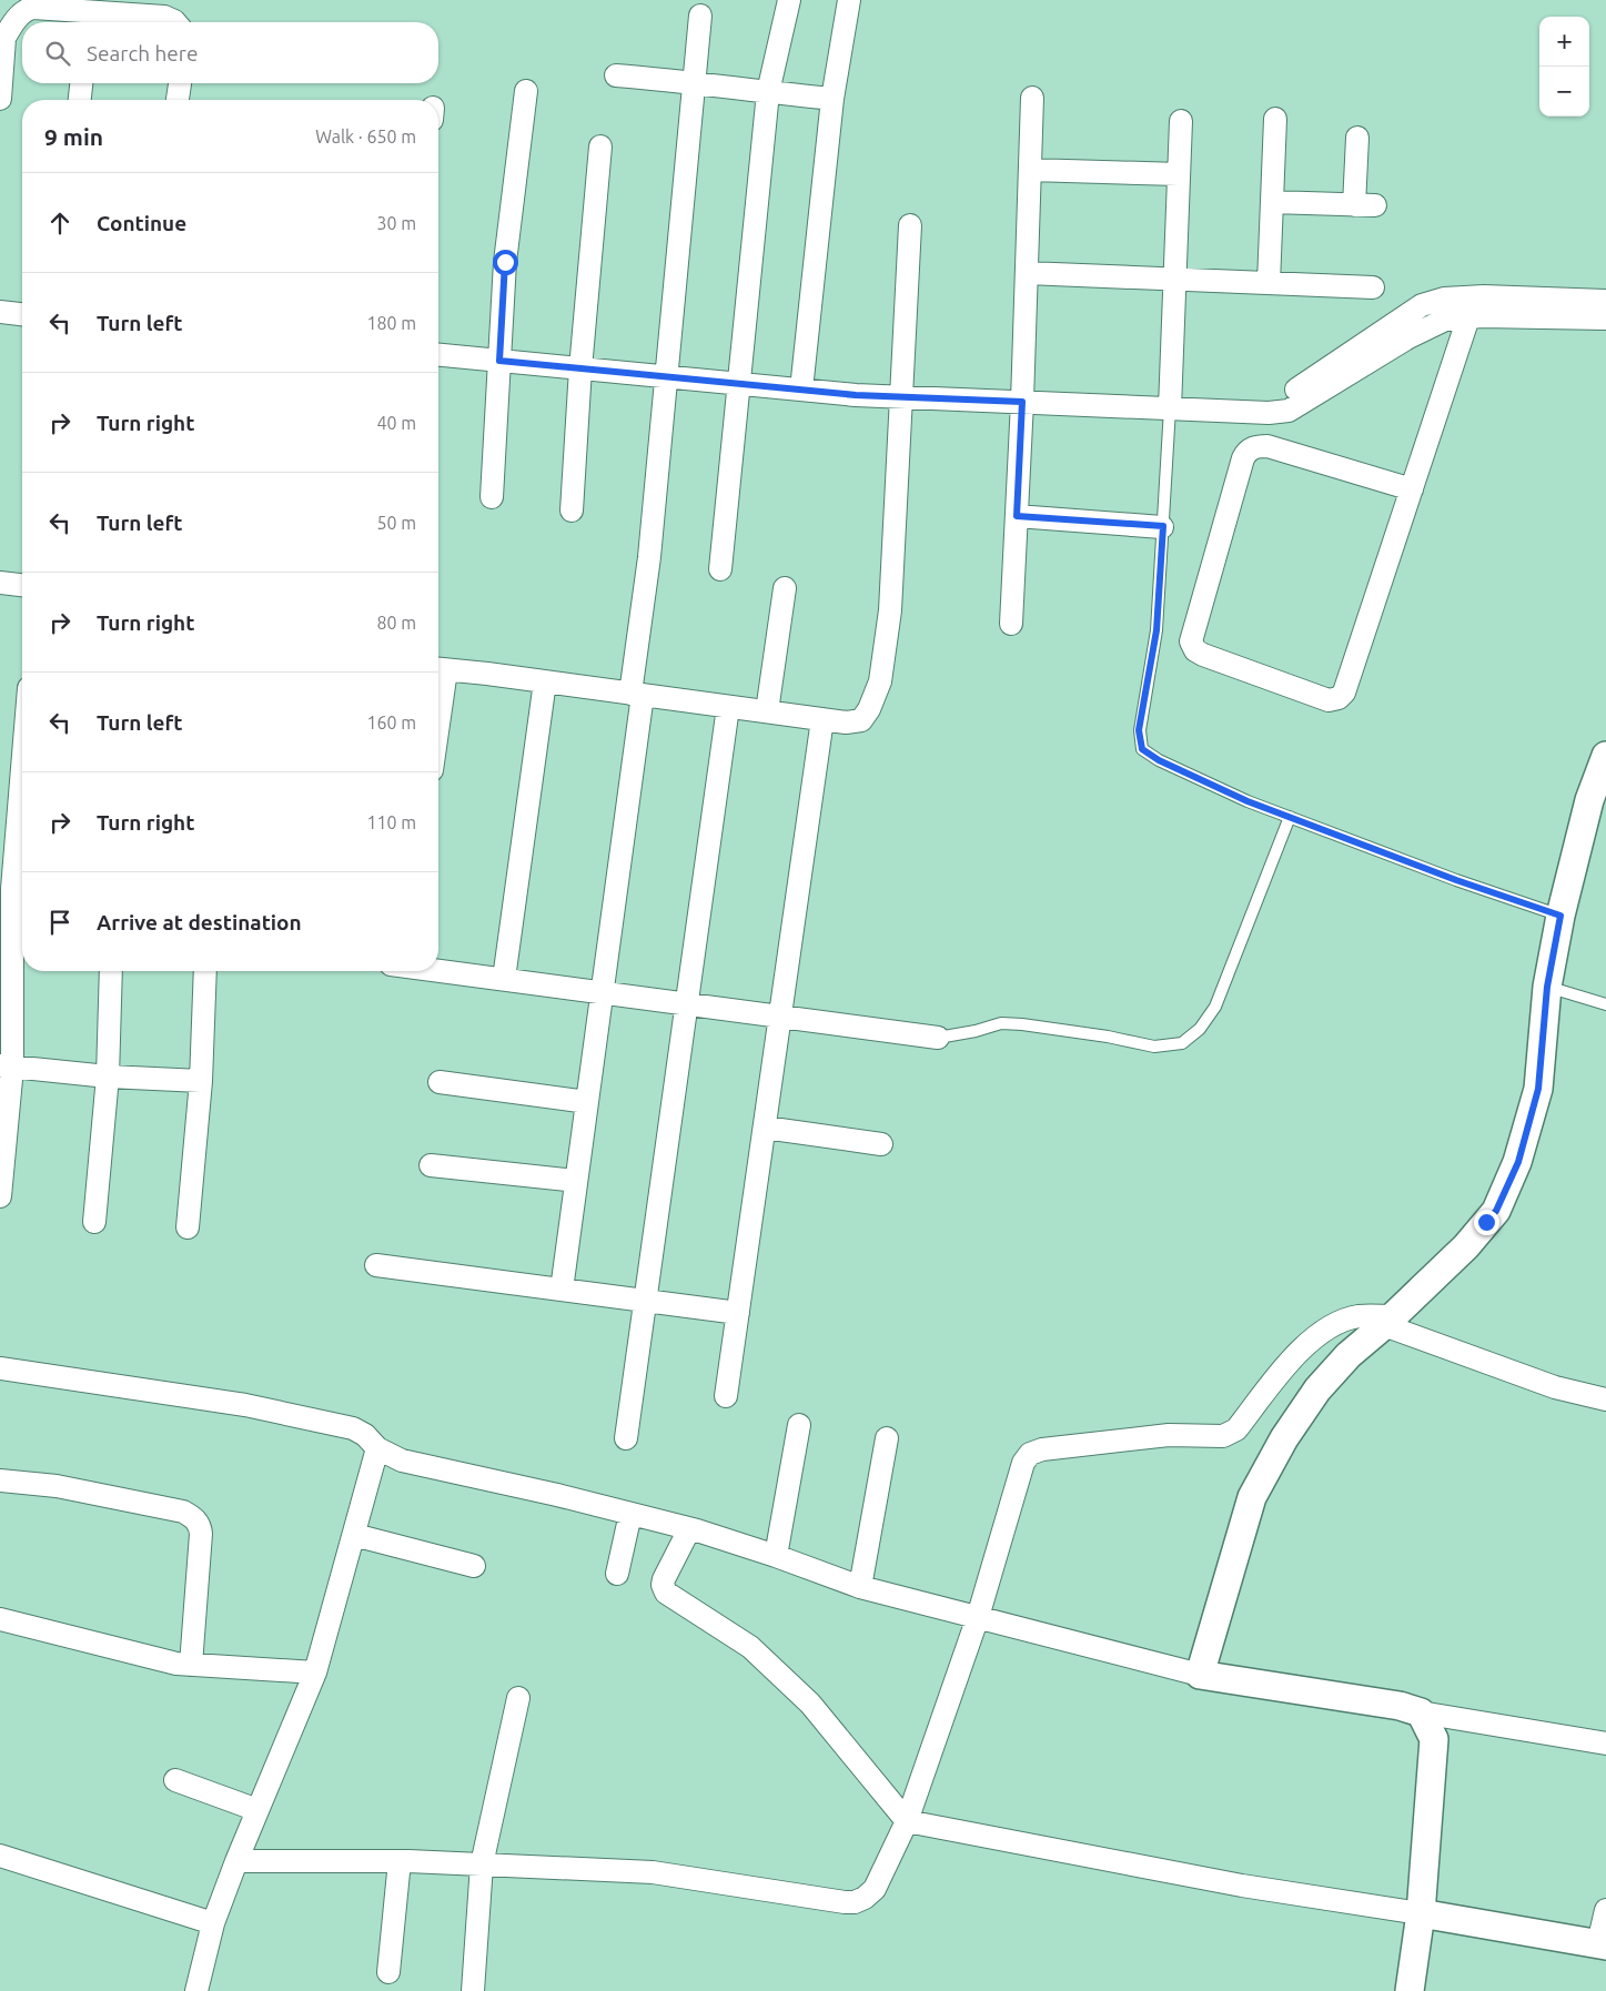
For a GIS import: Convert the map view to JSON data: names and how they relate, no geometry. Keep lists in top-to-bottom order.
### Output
{
  "page": {
    "map_buttons": ["+", "−"],
    "search": "Search here",
    "heading": ["9 min", "Walk · 650 m"],
    "list": [
      ["Continue", "30 m"],
      ["Turn left", "180 m"],
      ["Turn right", "40 m"],
      ["Turn left", "50 m"],
      ["Turn right", "80 m"],
      ["Turn left", "160 m"],
      ["Turn right", "110 m"],
      "Arrive at destination"
    ]
  }
}
